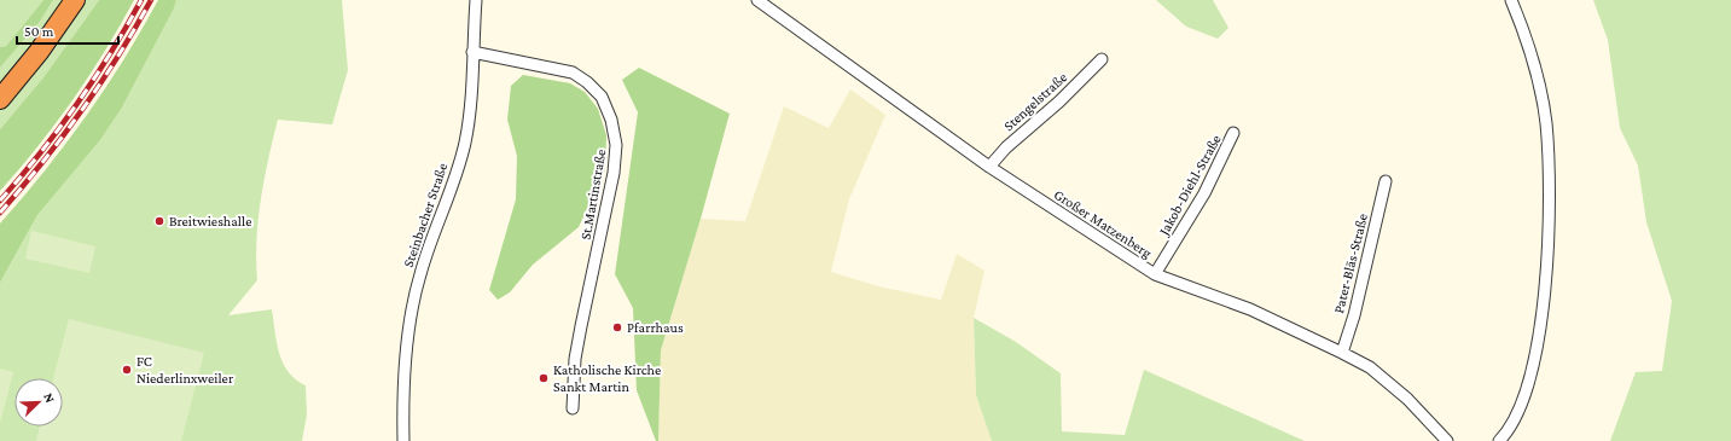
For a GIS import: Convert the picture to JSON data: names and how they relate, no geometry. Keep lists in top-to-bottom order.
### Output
{
  "streets": {
    "street": [
      "Stengelstraße",
      "Jakob-Diehl-Straße",
      "St.Martinstraße",
      "Steinbacher Straße",
      "Großer Matzenberg",
      "Pater-Bläs-Straße"
    ]
  },
  "crossings": [
    ["Stengelstraße", "Großer Matzenberg"],
    ["Jakob-Diehl-Straße", "Großer Matzenberg"],
    ["St.Martinstraße", "Steinbacher Straße"],
    ["Großer Matzenberg", "Pater-Bläs-Straße"]
  ],
  "places": [
    "Breitwieshalle",
    "Pfarrhaus",
    "FC Niederlinxweiler",
    "Katholische Kirche Sankt Martin"
  ],
  "scale_bar": "50 m",
  "north": "top right"
}
